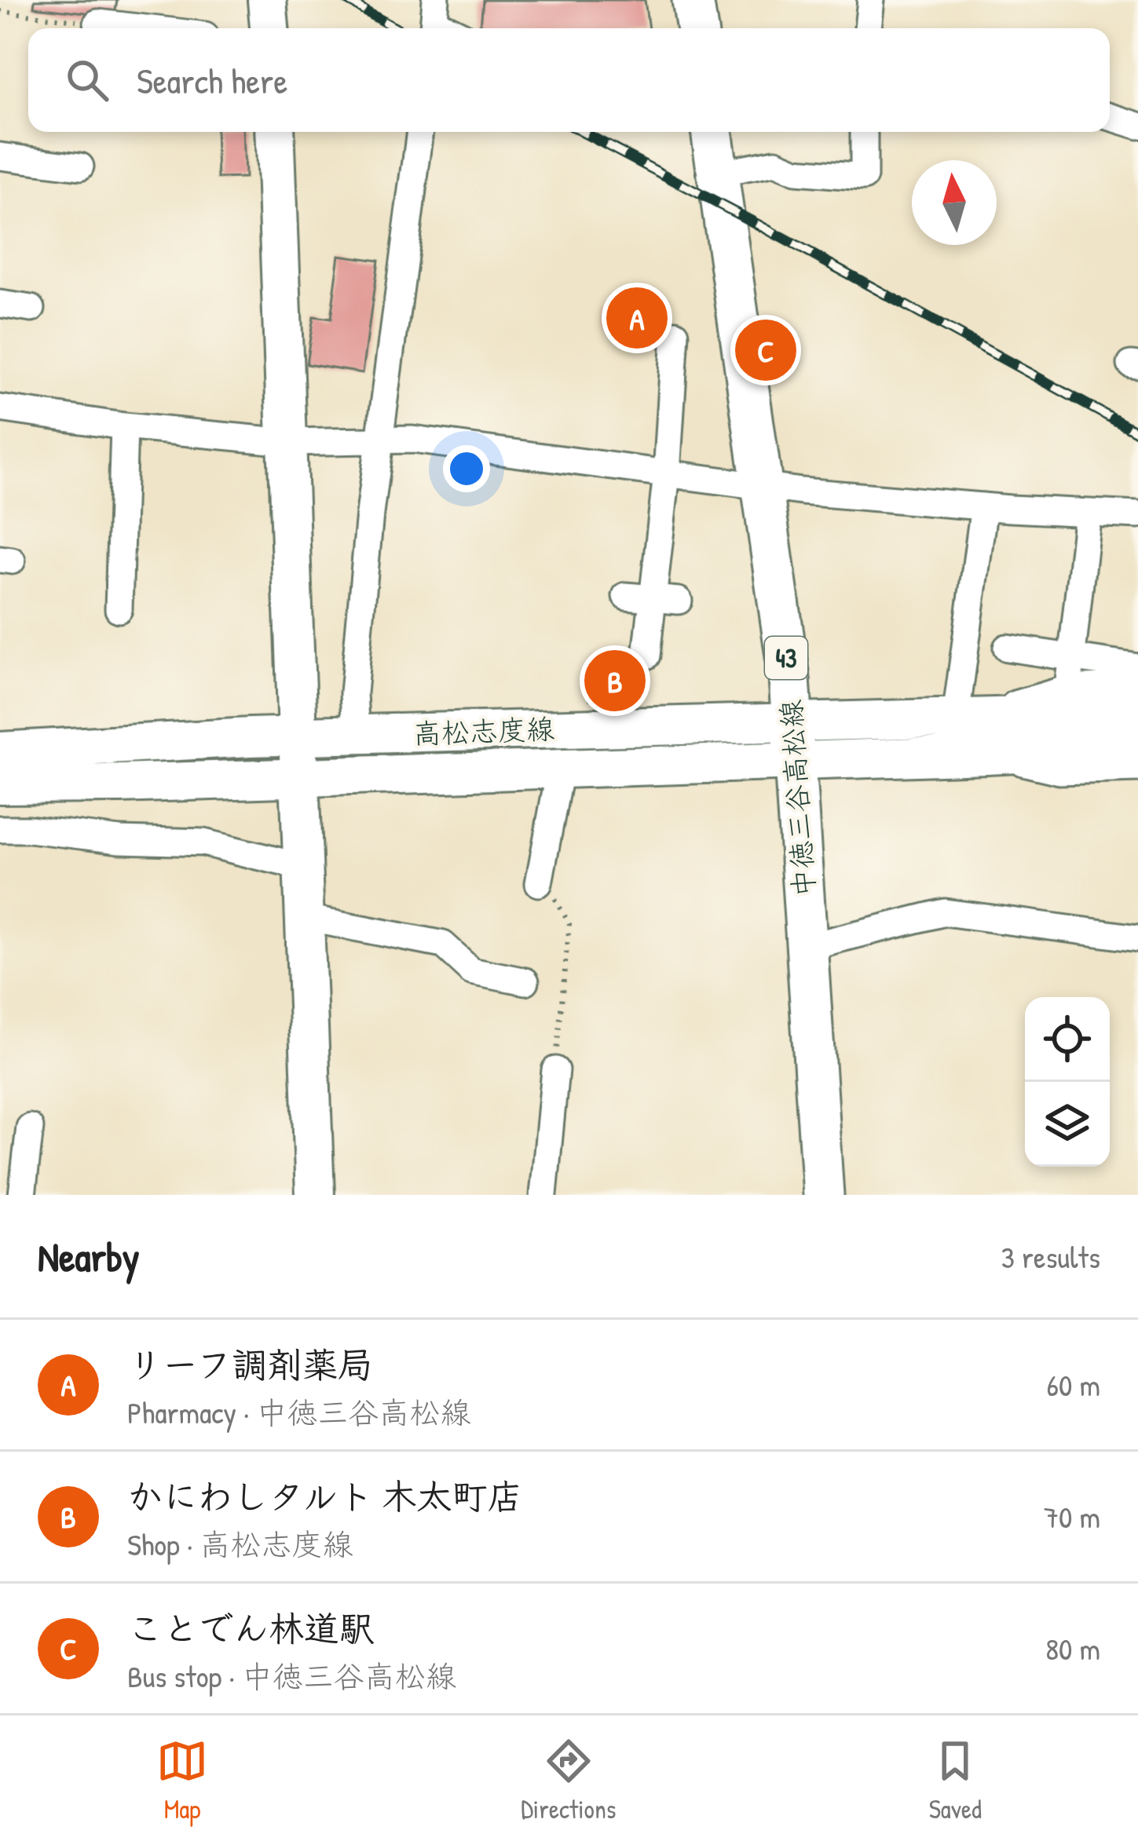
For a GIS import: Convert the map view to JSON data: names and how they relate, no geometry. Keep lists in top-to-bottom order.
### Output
{
  "streets": {
    "main road": ["43", "高松志度線", "中徳三谷高松線"]
  },
  "crossings": [
    ["高松志度線", "中徳三谷高松線"]
  ],
  "north": "top",
  "page": {
    "search": "Search here",
    "pins": ["A", "C", "B"],
    "heading": ["Nearby", "3 results"],
    "list": [
      {
        "mark": "A",
        "name": "リーフ調剤薬局",
        "note": "Pharmacy · 中徳三谷高松線",
        "value": "60 m"
      },
      {
        "mark": "B",
        "name": "かにわしタルト 木太町店",
        "note": "Shop · 高松志度線",
        "value": "70 m"
      },
      {
        "mark": "C",
        "name": "ことでん林道駅",
        "note": "Bus stop · 中徳三谷高松線",
        "value": "80 m"
      }
    ],
    "nav": ["Map", "Directions", "Saved"]
  }
}
